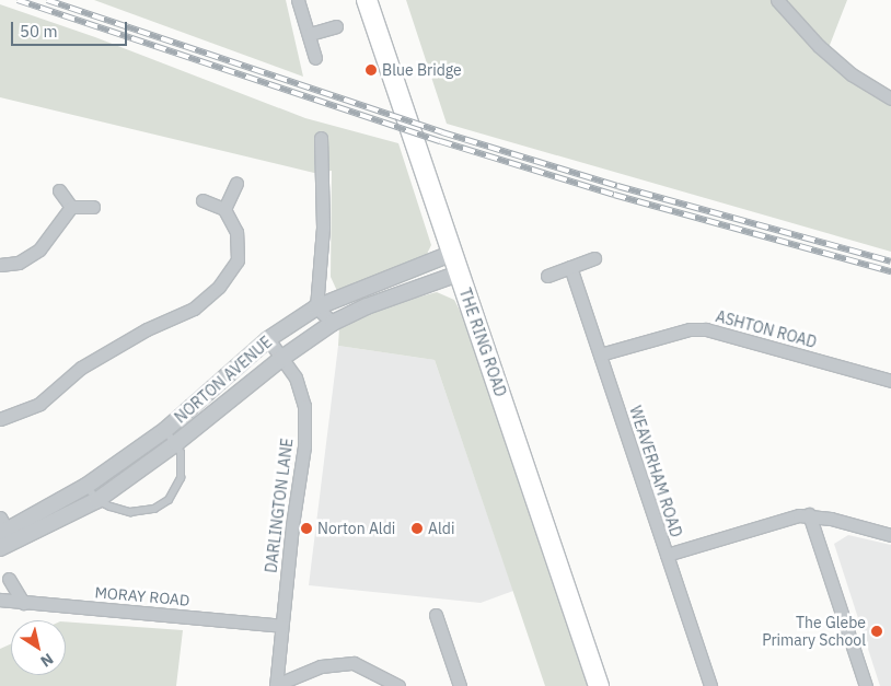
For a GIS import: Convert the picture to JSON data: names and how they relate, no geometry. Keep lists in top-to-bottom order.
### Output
{
  "streets": {
    "main road": ["THE RING ROAD"],
    "street": [
      "ASHTON ROAD",
      "NORTON AVENUE",
      "WEAVERHAM ROAD",
      "DARLINGTON LANE",
      "MORAY ROAD"
    ]
  },
  "crossings": [
    ["ASHTON ROAD", "WEAVERHAM ROAD"],
    ["THE RING ROAD", "NORTON AVENUE"],
    ["NORTON AVENUE", "DARLINGTON LANE"],
    ["DARLINGTON LANE", "MORAY ROAD"]
  ],
  "places": [
    "Blue Bridge",
    "Norton Aldi",
    "Aldi",
    "The Glebe Primary School"
  ],
  "scale_bar": "50 m",
  "north": "bottom right"
}
